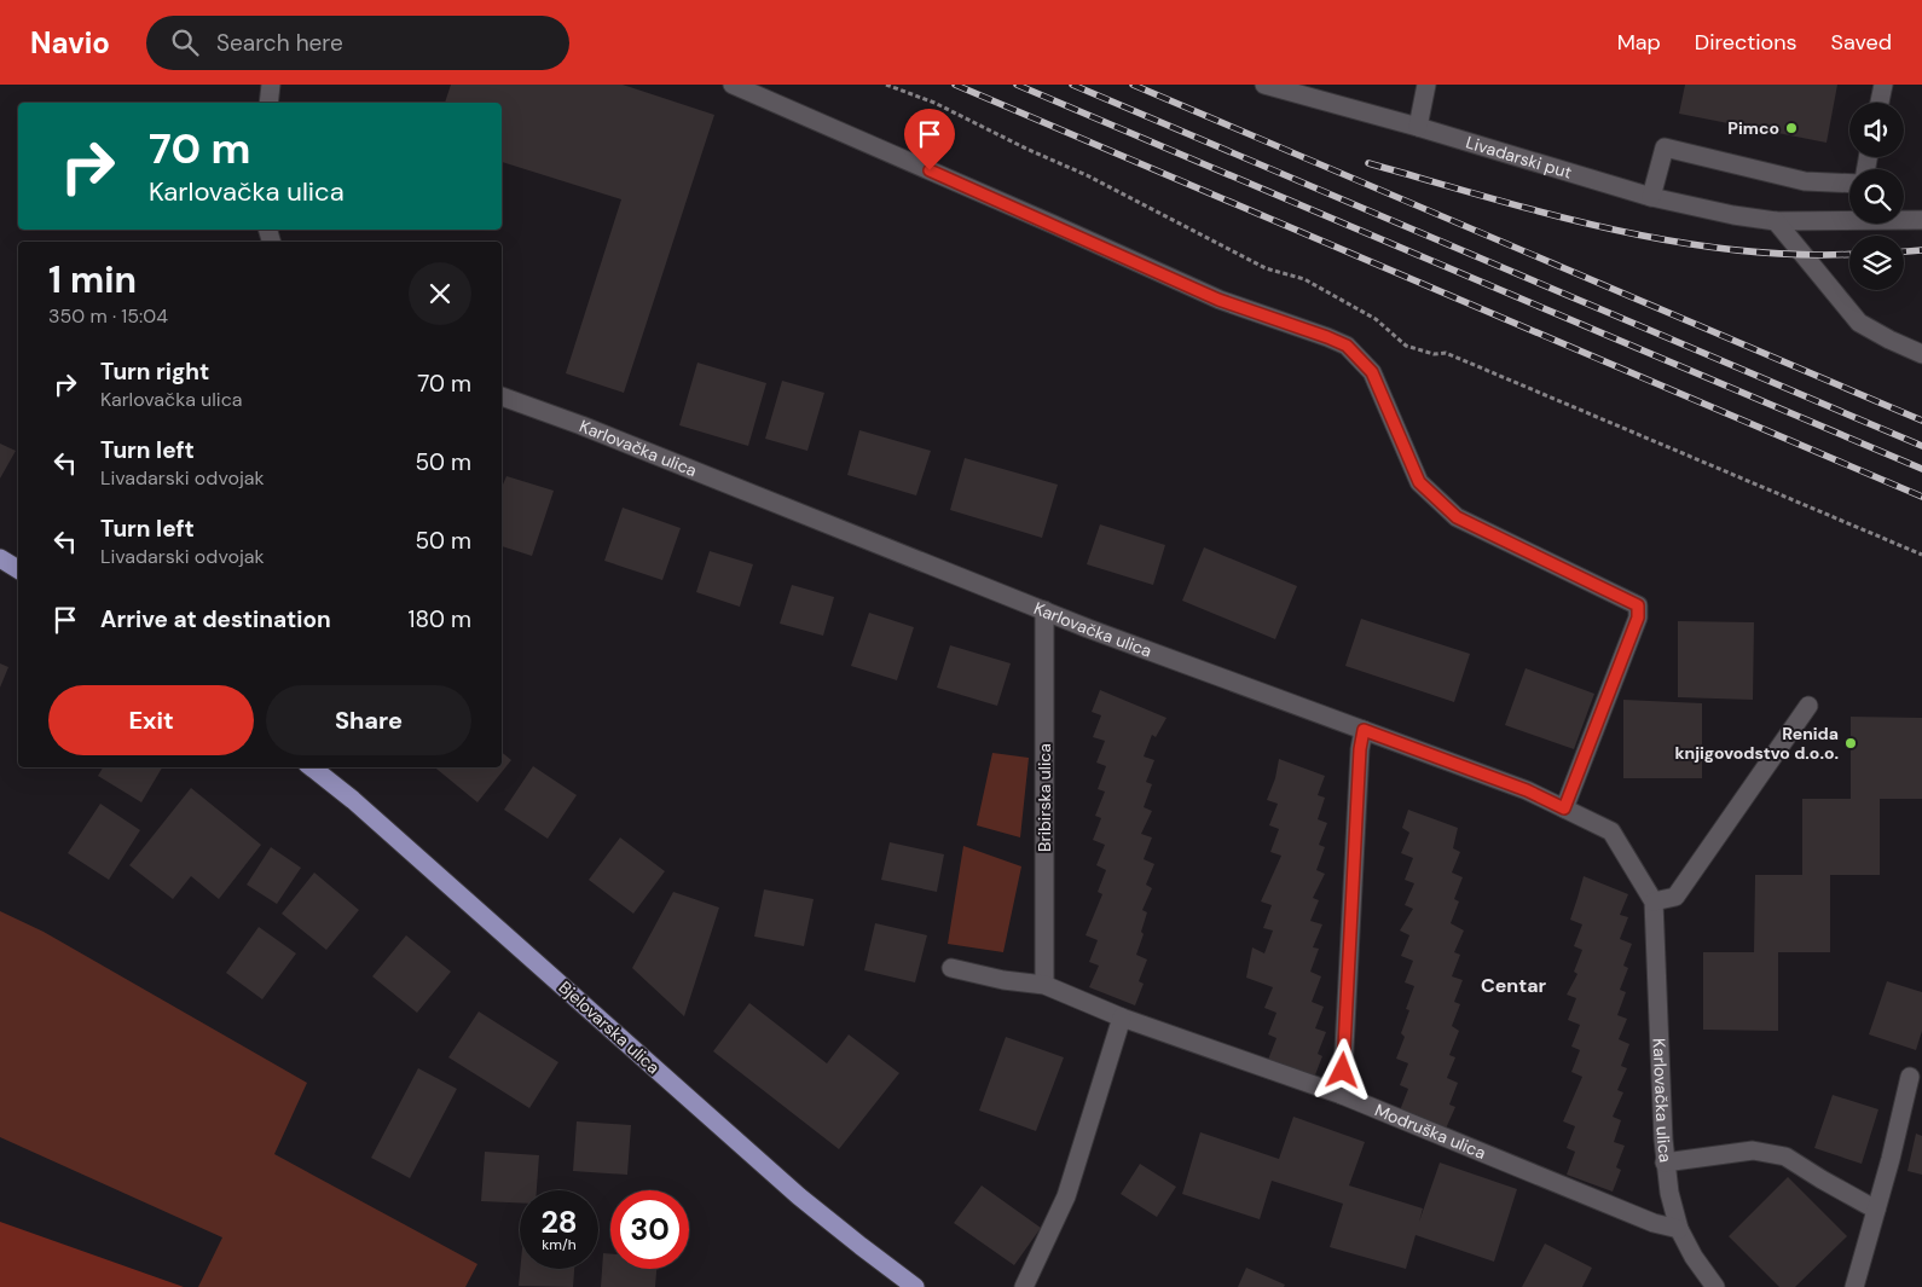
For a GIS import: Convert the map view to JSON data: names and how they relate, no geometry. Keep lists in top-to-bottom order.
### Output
{
  "streets": {
    "main road": ["Bjelovarska ulica"],
    "street": [
      "Livadarski put",
      "Karlovačka ulica",
      "Bribirska ulica",
      "Modruška ulica"
    ]
  },
  "crossings": [
    ["Karlovačka ulica", "Bribirska ulica"],
    ["Karlovačka ulica", "Modruška ulica"],
    ["Bribirska ulica", "Modruška ulica"]
  ],
  "districts": ["Centar"],
  "places": ["Pimco", "Renida knjigovodstvo d.o.o."],
  "page": {
    "header": "Navio",
    "search": "Search here",
    "nav": ["Map", "Directions", "Saved"],
    "turn": ["70 m", "Karlovačka ulica"],
    "heading": ["1 min", "350 m · 15:04"],
    "list": [
      {
        "name": "Turn right",
        "note": "Karlovačka ulica",
        "value": "70 m"
      },
      {
        "name": "Turn left",
        "note": "Livadarski odvojak",
        "value": "50 m"
      },
      {
        "name": "Turn left",
        "note": "Livadarski odvojak",
        "value": "50 m"
      },
      {
        "name": "Arrive at destination",
        "value": "180 m"
      }
    ],
    "buttons": ["Exit", "Share"],
    "speed": "28 km/h",
    "limit": "30"
  }
}
